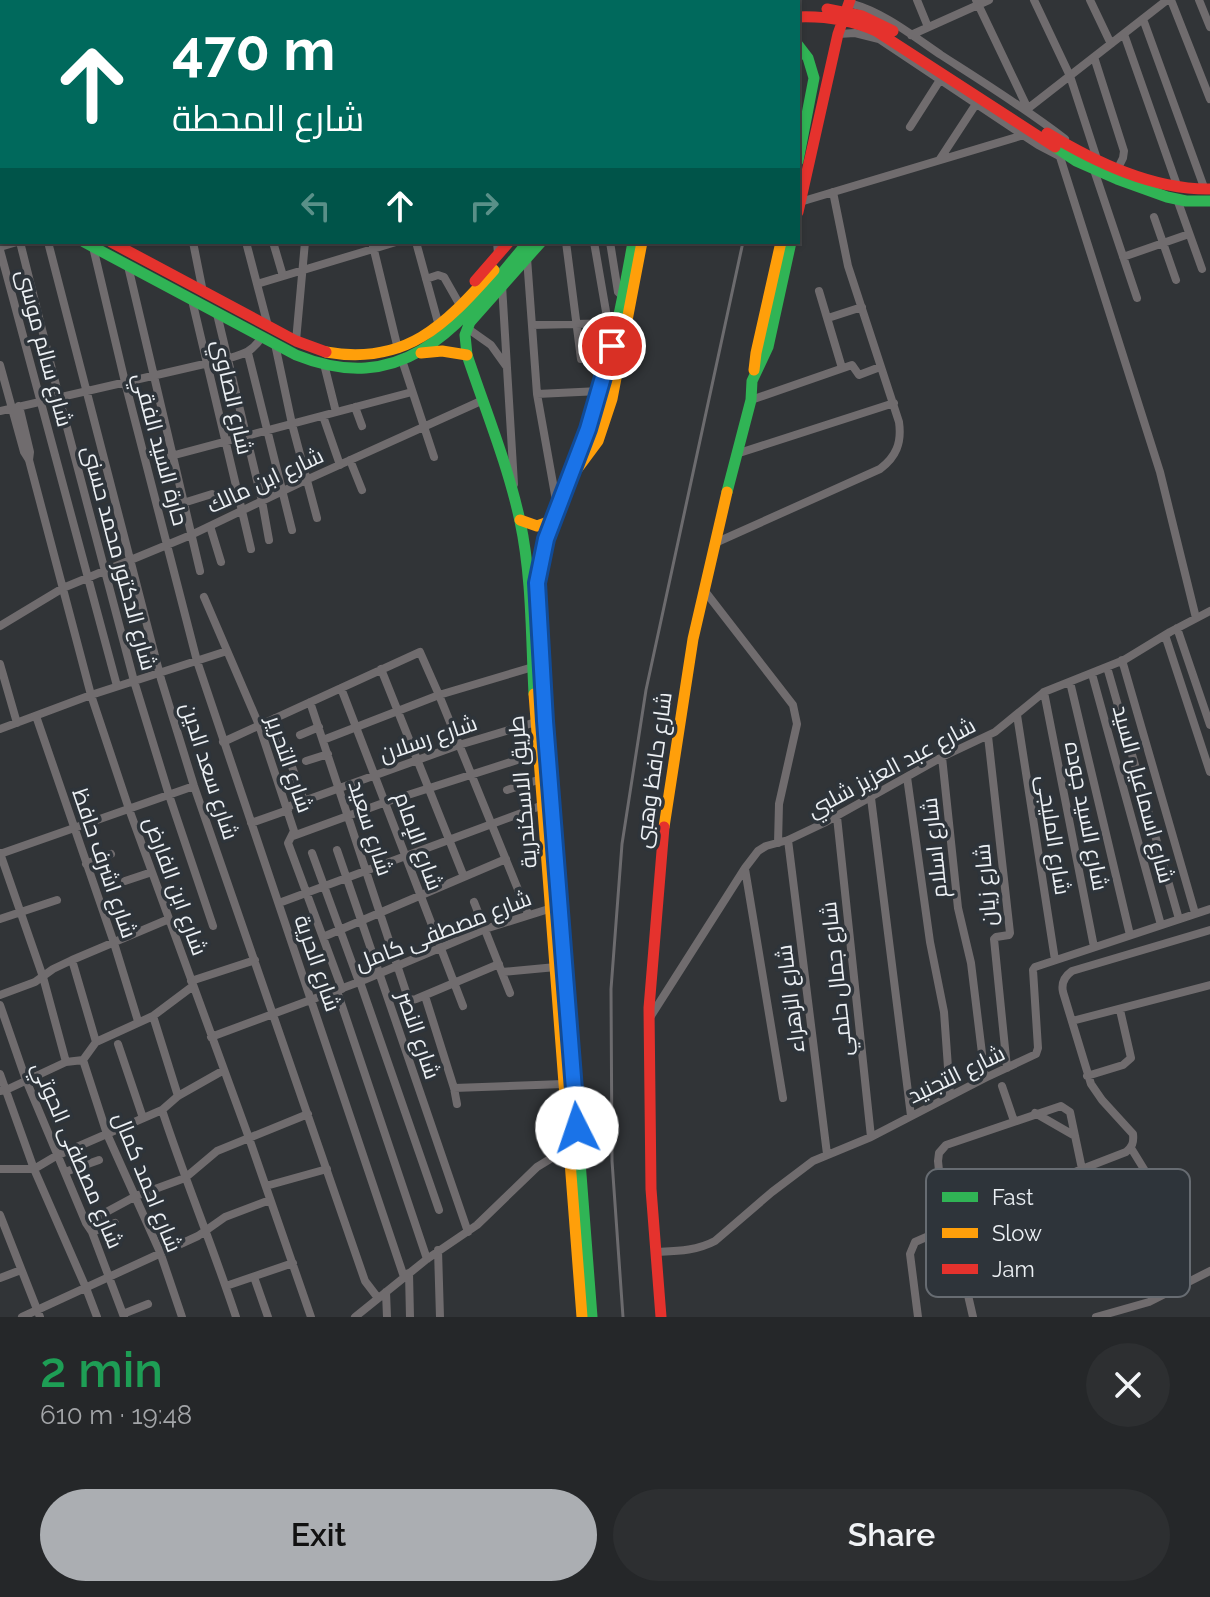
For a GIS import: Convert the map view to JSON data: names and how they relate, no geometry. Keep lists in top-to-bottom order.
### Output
{
  "streets": {
    "main road": ["شارع حافظ وهبى", "طريق الاسكندرية"],
    "street": [
      "شارع سالم موسى",
      "شارع الصاوي",
      "حارة السيد الفقي",
      "شارع ابن مالك",
      "شارع الدكتور محمد حسنى",
      "شارع رسلان",
      "شارع التحرير",
      "شارع عبد العزيز شلبي",
      "شارع سعد الدين",
      "شارع اسماعيل السيد",
      "شارع السيد جوده",
      "شارع سعيد",
      "شارع المليجى",
      "شارع الإمام",
      "شارع اسلام",
      "شارع اشرف حافظ",
      "شارع زيان",
      "شارع ابن الفارض",
      "شارع مصطفى كامل",
      "شارع الحرية",
      "شارع جمال حلمي",
      "شارع الزهراء",
      "شارع النصر",
      "شارع التجنيد",
      "شارع مصطفى الحوتي",
      "شارع احمد كمال"
    ]
  },
  "crossings": [
    ["شارع سالم موسى", "شارع ابن مالك"],
    ["شارع الصاوي", "شارع ابن مالك"],
    ["حارة السيد الفقي", "شارع ابن مالك"],
    ["حارة السيد الفقي", "شارع الحرية"],
    ["شارع ابن مالك", "شارع الدكتور محمد حسنى"],
    ["شارع ابن مالك", "شارع سعد الدين"],
    ["شارع ابن مالك", "طريق الاسكندرية"],
    ["شارع ابن مالك", "شارع ابن الفارض"],
    ["شارع رسلان", "شارع التحرير"],
    ["شارع رسلان", "طريق الاسكندرية"],
    ["شارع رسلان", "شارع سعيد"],
    ["شارع رسلان", "شارع الإمام"],
    ["شارع رسلان", "شارع الحرية"],
    ["شارع التحرير", "شارع مصطفى كامل"],
    ["شارع عبد العزيز شلبي", "شارع حافظ وهبى"],
    ["شارع عبد العزيز شلبي", "شارع اسماعيل السيد"],
    ["شارع عبد العزيز شلبي", "شارع السيد جوده"],
    ["شارع عبد العزيز شلبي", "شارع المليجى"],
    ["شارع عبد العزيز شلبي", "شارع اسلام"],
    ["شارع عبد العزيز شلبي", "شارع زيان"],
    ["شارع عبد العزيز شلبي", "شارع جمال حلمي"],
    ["شارع عبد العزيز شلبي", "شارع الزهراء"],
    ["شارع حافظ وهبى", "شارع التجنيد"],
    ["شارع سعد الدين", "شارع مصطفى كامل"],
    ["طريق الاسكندرية", "شارع مصطفى كامل"],
    ["شارع سعيد", "شارع مصطفى كامل"],
    ["شارع المليجى", "شارع التجنيد"],
    ["شارع الإمام", "شارع مصطفى كامل"],
    ["شارع اسلام", "شارع التجنيد"],
    ["شارع زيان", "شارع التجنيد"],
    ["شارع ابن الفارض", "شارع مصطفى كامل"],
    ["شارع مصطفى كامل", "شارع الحرية"],
    ["شارع مصطفى كامل", "شارع النصر"],
    ["شارع جمال حلمي", "شارع التجنيد"],
    ["شارع الزهراء", "شارع التجنيد"]
  ],
  "legend": ["Fast", "Slow", "Jam"],
  "page": {
    "turn": ["470 m", "شارع المحطة"],
    "heading": ["2 min", "610 m · 19:48"],
    "buttons": ["Exit", "Share"]
  }
}
